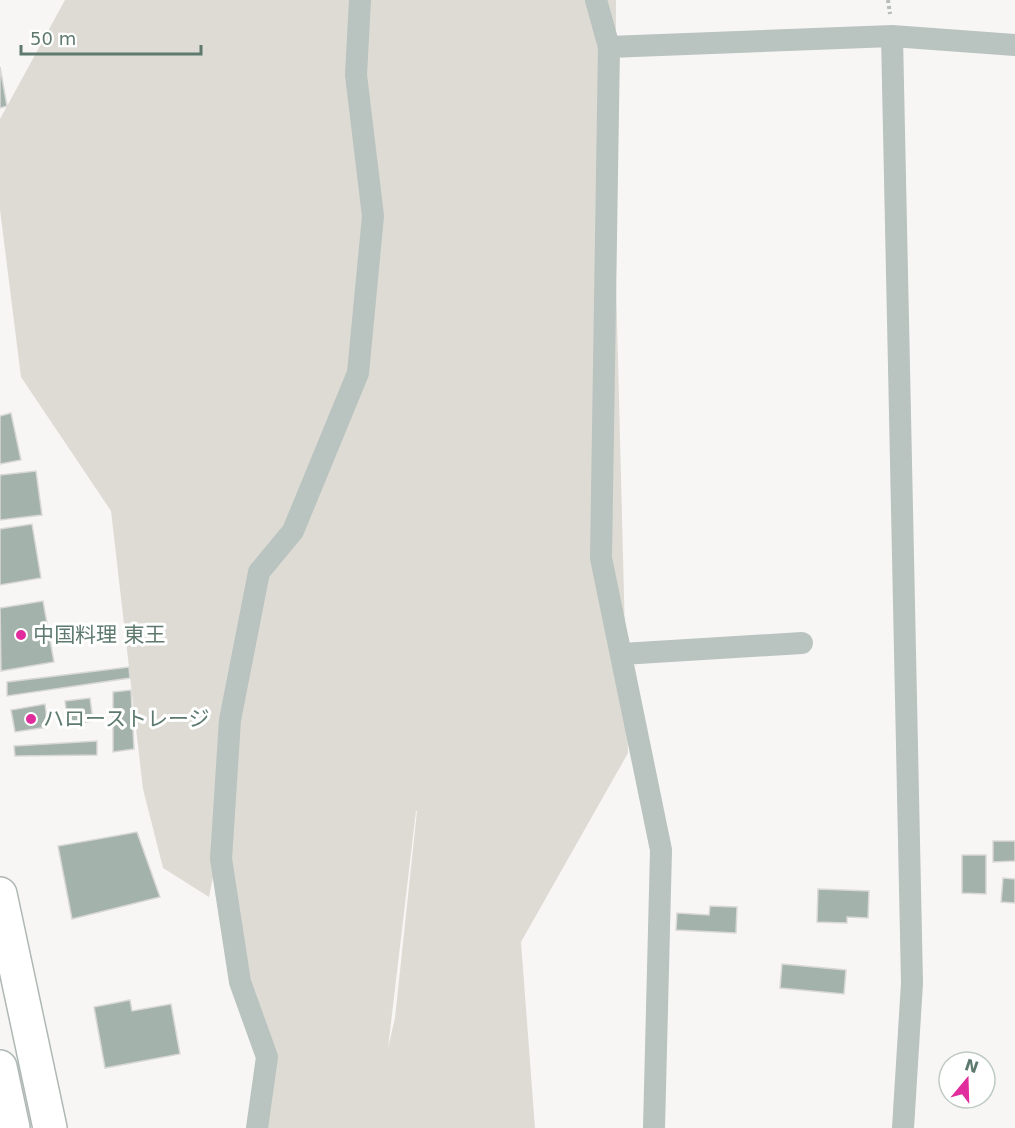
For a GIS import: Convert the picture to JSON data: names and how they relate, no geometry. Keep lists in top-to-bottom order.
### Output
{
  "places": ["中国料理 東王", "ハローストレージ"],
  "scale_bar": "50 m",
  "north": "top"
}
